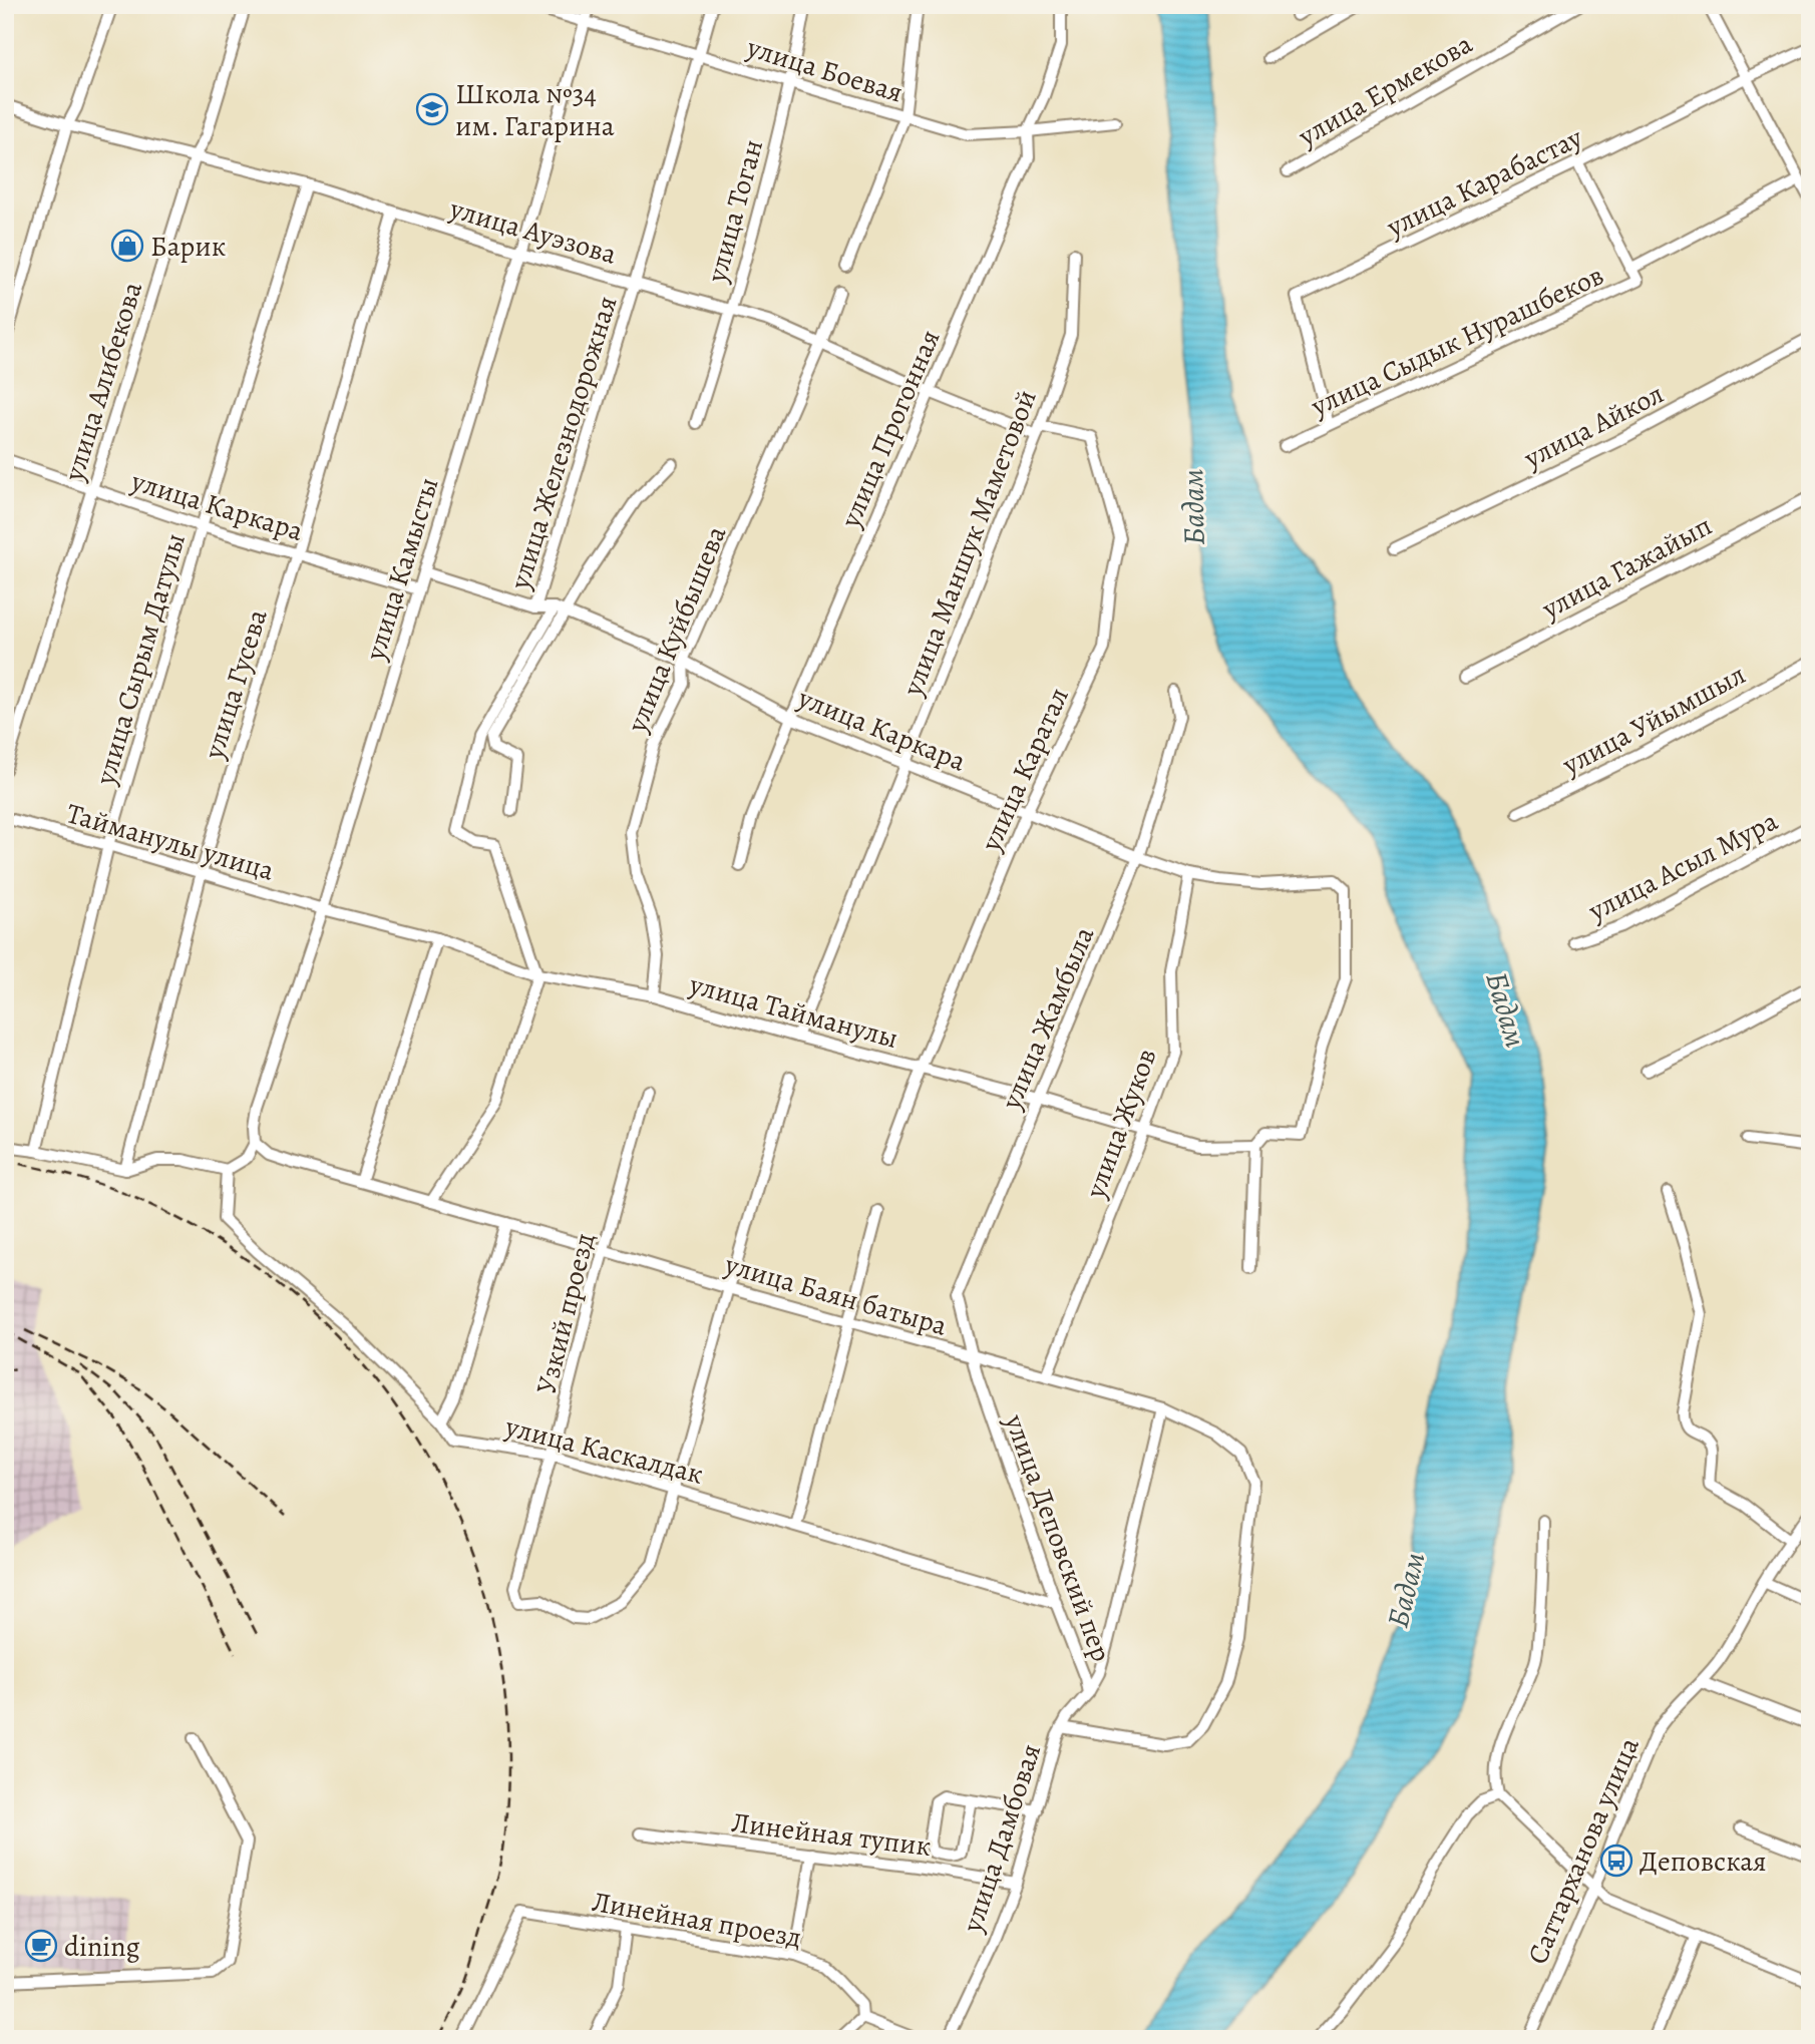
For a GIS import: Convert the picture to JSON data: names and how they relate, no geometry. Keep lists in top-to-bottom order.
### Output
{
  "streets": {
    "street": [
      "улица Боевая",
      "улица Ермекова",
      "улица Карабастау",
      "улица Тоган",
      "улица Ауэзова",
      "улица Сыдык Нурашбеков",
      "улица Алибекова",
      "улица Айкол",
      "улица Прогонная",
      "улица Железнодорожная",
      "улица Каркара",
      "улица Маншук Маметовой",
      "улица Гажайып",
      "улица Камысты",
      "улица Куйбышева",
      "улица Сырым Датулы",
      "улица Гусева",
      "улица Уйымшыл",
      "улица Каратал",
      "Тайманулы улица",
      "улица Асыл Мура",
      "улица Тайманулы",
      "улица Жамбыла",
      "улица Жуков",
      "улица Баян батыра",
      "Узкий проезд",
      "улица Каскалдак",
      "улица Деповский пер",
      "Линейная тупик",
      "улица Дамбовая",
      "Саттарханова улица",
      "Линейная проезд"
    ]
  },
  "crossings": [
    ["улица Боевая", "улица Тоган"],
    ["улица Боевая", "улица Прогонная"],
    ["улица Боевая", "улица Железнодорожная"],
    ["улица Боевая", "улица Камысты"],
    ["улица Карабастау", "улица Сыдык Нурашбеков"],
    ["улица Тоган", "улица Ауэзова"],
    ["улица Ауэзова", "улица Алибекова"],
    ["улица Ауэзова", "улица Прогонная"],
    ["улица Ауэзова", "улица Железнодорожная"],
    ["улица Ауэзова", "улица Маншук Маметовой"],
    ["улица Ауэзова", "улица Камысты"],
    ["улица Ауэзова", "улица Куйбышева"],
    ["улица Ауэзова", "улица Сырым Датулы"],
    ["улица Ауэзова", "улица Гусева"],
    ["улица Ауэзова", "улица Каратал"],
    ["улица Алибекова", "улица Каркара"],
    ["улица Прогонная", "улица Каркара"],
    ["улица Железнодорожная", "улица Каркара"],
    ["улица Железнодорожная", "улица Тайманулы"],
    ["улица Каркара", "улица Маншук Маметовой"],
    ["улица Каркара", "улица Камысты"],
    ["улица Каркара", "улица Куйбышева"],
    ["улица Каркара", "улица Сырым Датулы"],
    ["улица Каркара", "улица Гусева"],
    ["улица Каркара", "улица Каратал"],
    ["улица Каркара", "улица Тайманулы"],
    ["улица Каркара", "улица Жамбыла"],
    ["улица Каркара", "улица Жуков"],
    ["улица Маншук Маметовой", "улица Каратал"],
    ["улица Маншук Маметовой", "улица Тайманулы"],
    ["улица Камысты", "Тайманулы улица"],
    ["улица Камысты", "улица Тайманулы"],
    ["улица Камысты", "улица Баян батыра"],
    ["улица Куйбышева", "улица Тайманулы"],
    ["улица Сырым Датулы", "Тайманулы улица"],
    ["улица Гусева", "Тайманулы улица"],
    ["улица Каратал", "улица Тайманулы"],
    ["Тайманулы улица", "улица Тайманулы"],
    ["улица Тайманулы", "улица Жамбыла"],
    ["улица Тайманулы", "улица Жуков"],
    ["улица Жамбыла", "улица Баян батыра"],
    ["улица Жамбыла", "улица Деповский пер"],
    ["улица Жуков", "улица Баян батыра"],
    ["улица Баян батыра", "Узкий проезд"],
    ["улица Баян батыра", "улица Деповский пер"],
    ["улица Баян батыра", "улица Дамбовая"],
    ["Узкий проезд", "улица Каскалдак"],
    ["улица Каскалдак", "улица Деповский пер"],
    ["улица Деповский пер", "улица Дамбовая"],
    ["Линейная тупик", "улица Дамбовая"]
  ],
  "water": ["Бадам"],
  "places": {
    "school or university": ["Школа №34 им. Гагарина"],
    "shop": ["Барик"],
    "bus stop": ["Деповская"],
    "cafe": ["dining"]
  }
}
